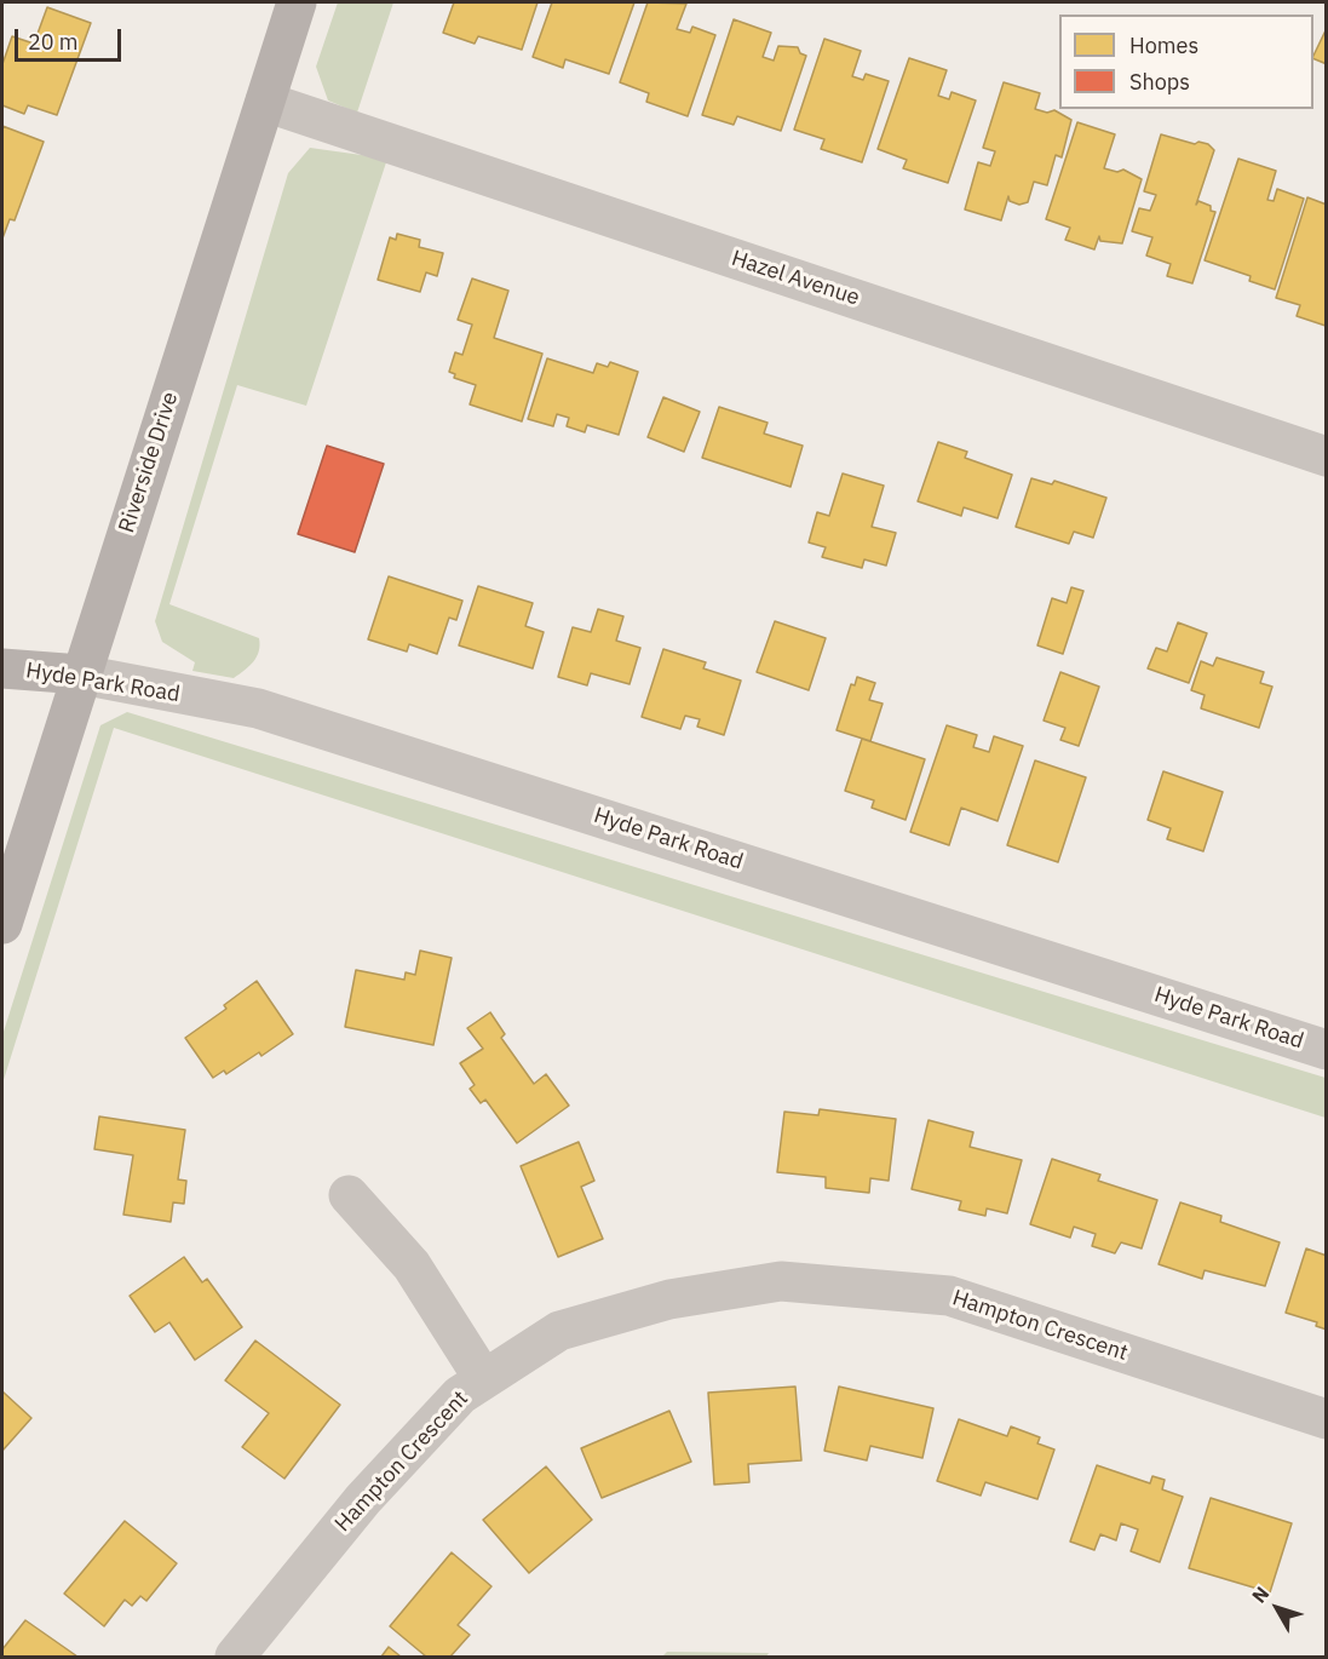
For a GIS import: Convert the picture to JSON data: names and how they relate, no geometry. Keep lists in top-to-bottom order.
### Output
{
  "streets": {
    "main road": ["Riverside Drive", "Hyde Park Road"],
    "street": ["Hazel Avenue", "Hampton Crescent"]
  },
  "crossings": [
    ["Hazel Avenue", "Riverside Drive"],
    ["Riverside Drive", "Hyde Park Road"]
  ],
  "legend": ["Homes", "Shops"],
  "scale_bar": "20 m",
  "north": "top left"
}
